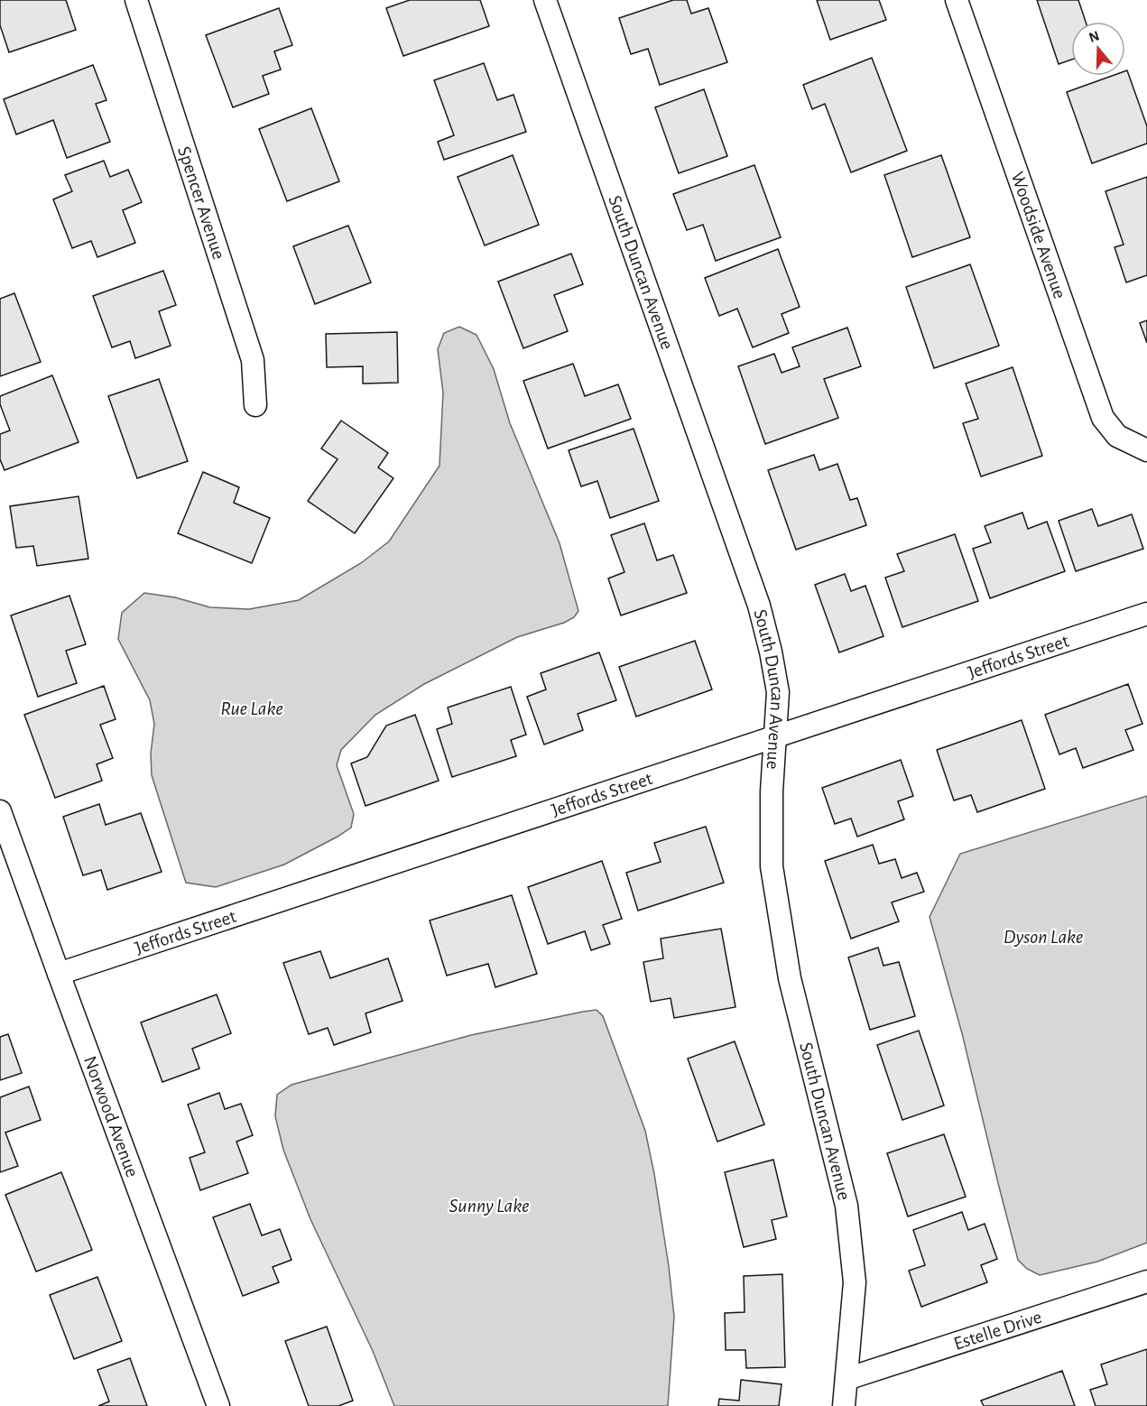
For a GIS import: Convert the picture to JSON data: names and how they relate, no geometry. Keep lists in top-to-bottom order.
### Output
{
  "streets": {
    "street": [
      "Spencer Avenue",
      "Woodside Avenue",
      "South Duncan Avenue",
      "Jeffords Street",
      "Norwood Avenue",
      "Estelle Drive"
    ]
  },
  "crossings": [
    ["South Duncan Avenue", "Jeffords Street"],
    ["South Duncan Avenue", "Estelle Drive"],
    ["Jeffords Street", "Norwood Avenue"]
  ],
  "water": ["Rue Lake", "Dyson Lake", "Sunny Lake"],
  "north": "top"
}
